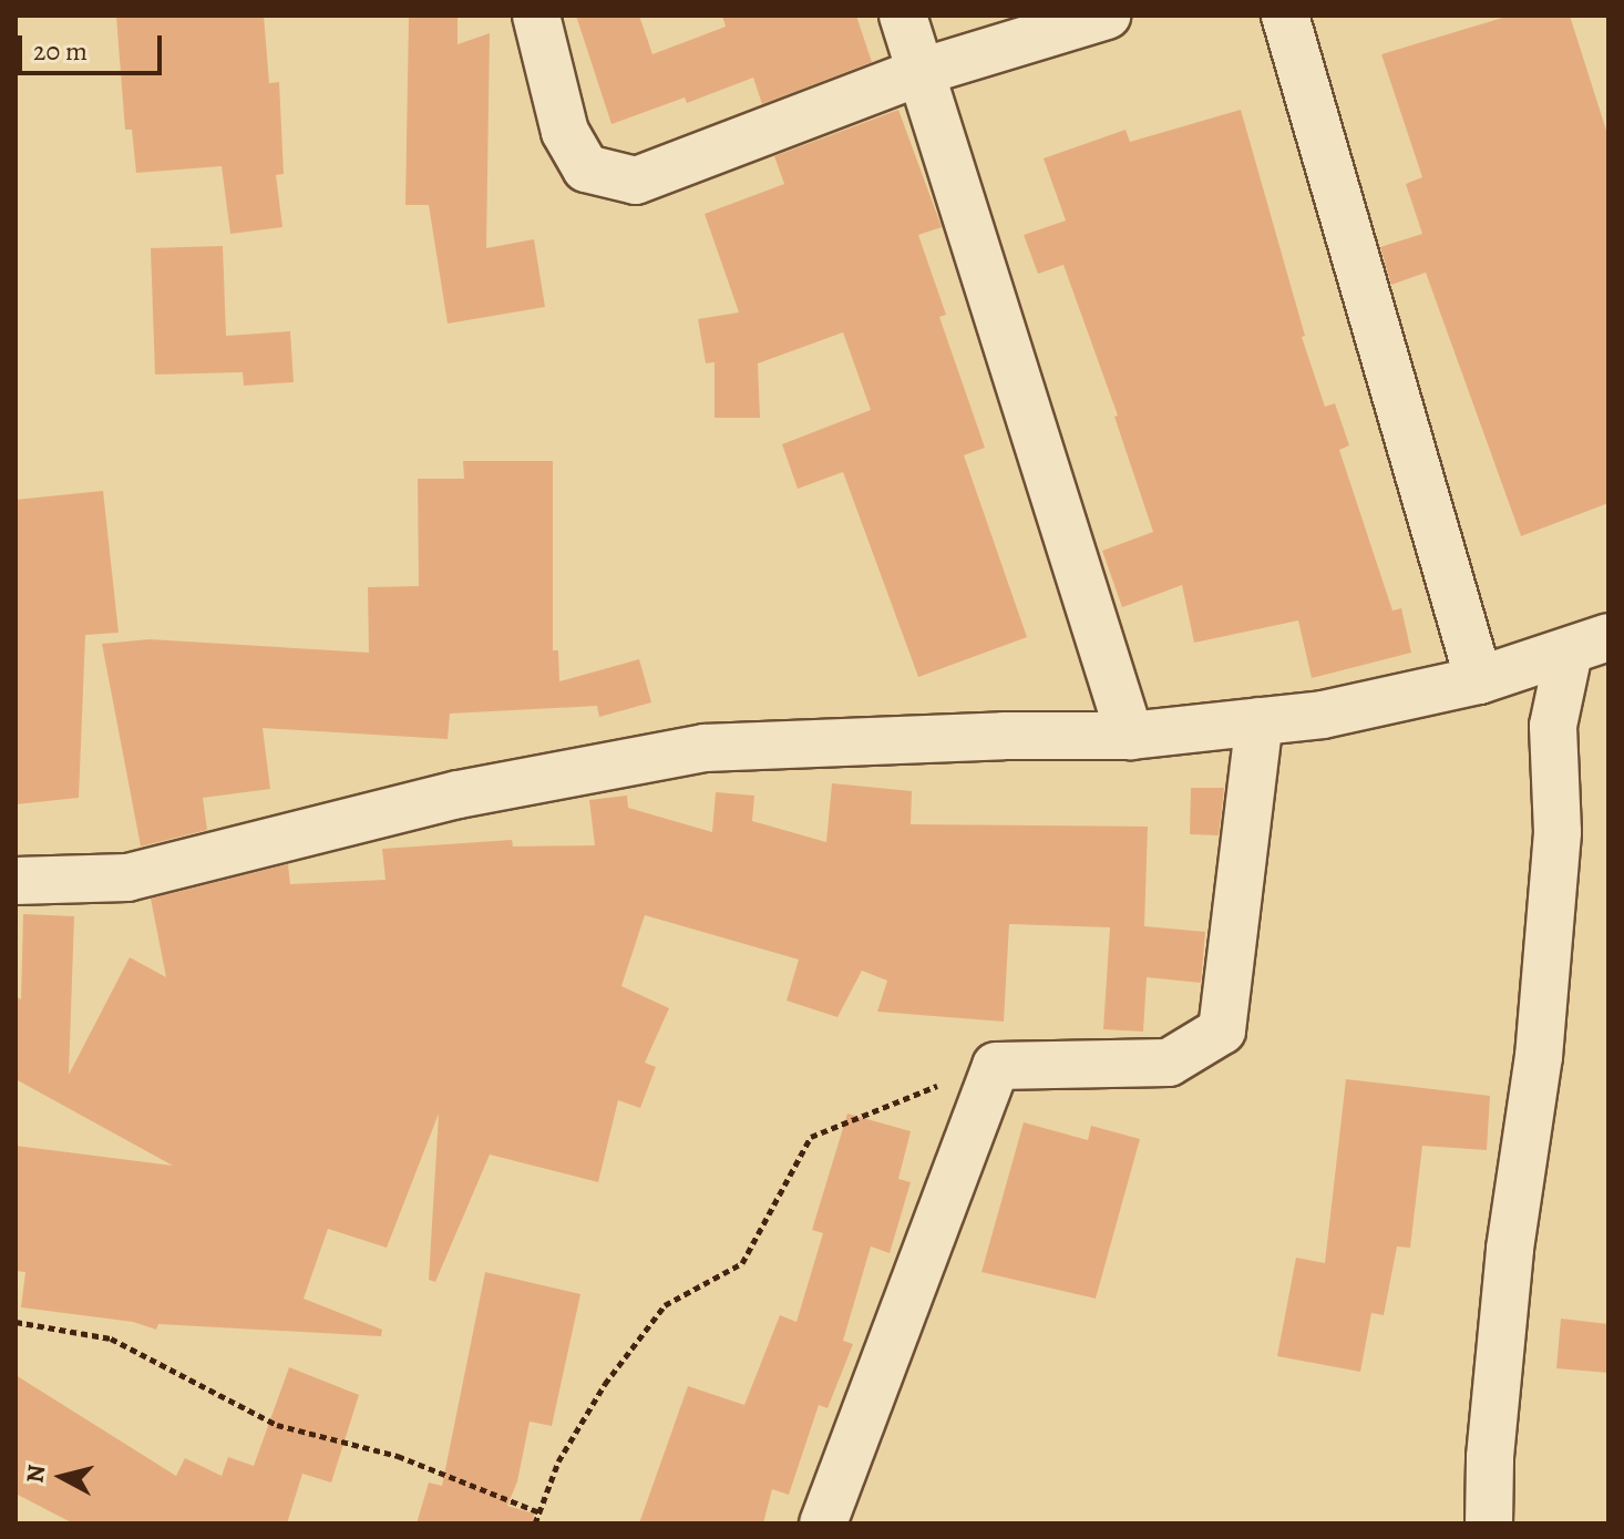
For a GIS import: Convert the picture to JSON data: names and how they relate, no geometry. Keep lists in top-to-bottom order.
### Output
{
  "scale_bar": "20 m",
  "north": "left"
}
